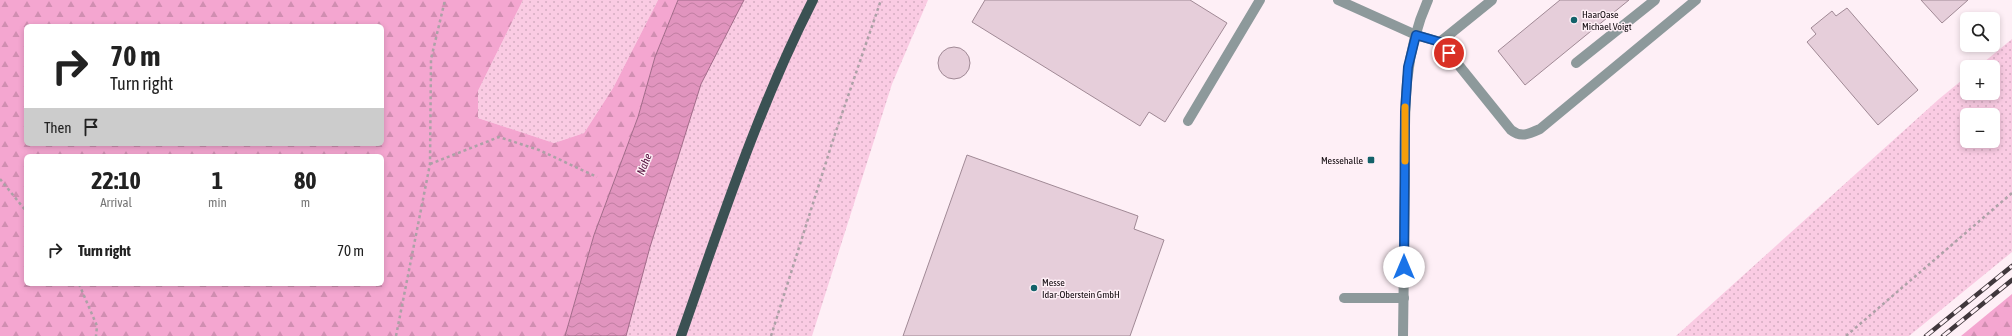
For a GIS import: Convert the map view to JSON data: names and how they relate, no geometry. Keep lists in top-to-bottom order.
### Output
{
  "water": ["Nahe"],
  "places": {
    "other": ["HaarOase Michael Voigt", "Messe Idar-Oberstein GmbH"],
    "transit": ["Messehalle"]
  },
  "page": {
    "map_buttons": ["+", "−"],
    "turn": ["70 m", "Turn right"],
    "then": "Then",
    "eta": [
      "22:10",
      "Arrival",
      "1",
      "min",
      "80",
      "m"
    ],
    "list": [
      {
        "name": "Turn right",
        "value": "70 m"
      }
    ]
  }
}
